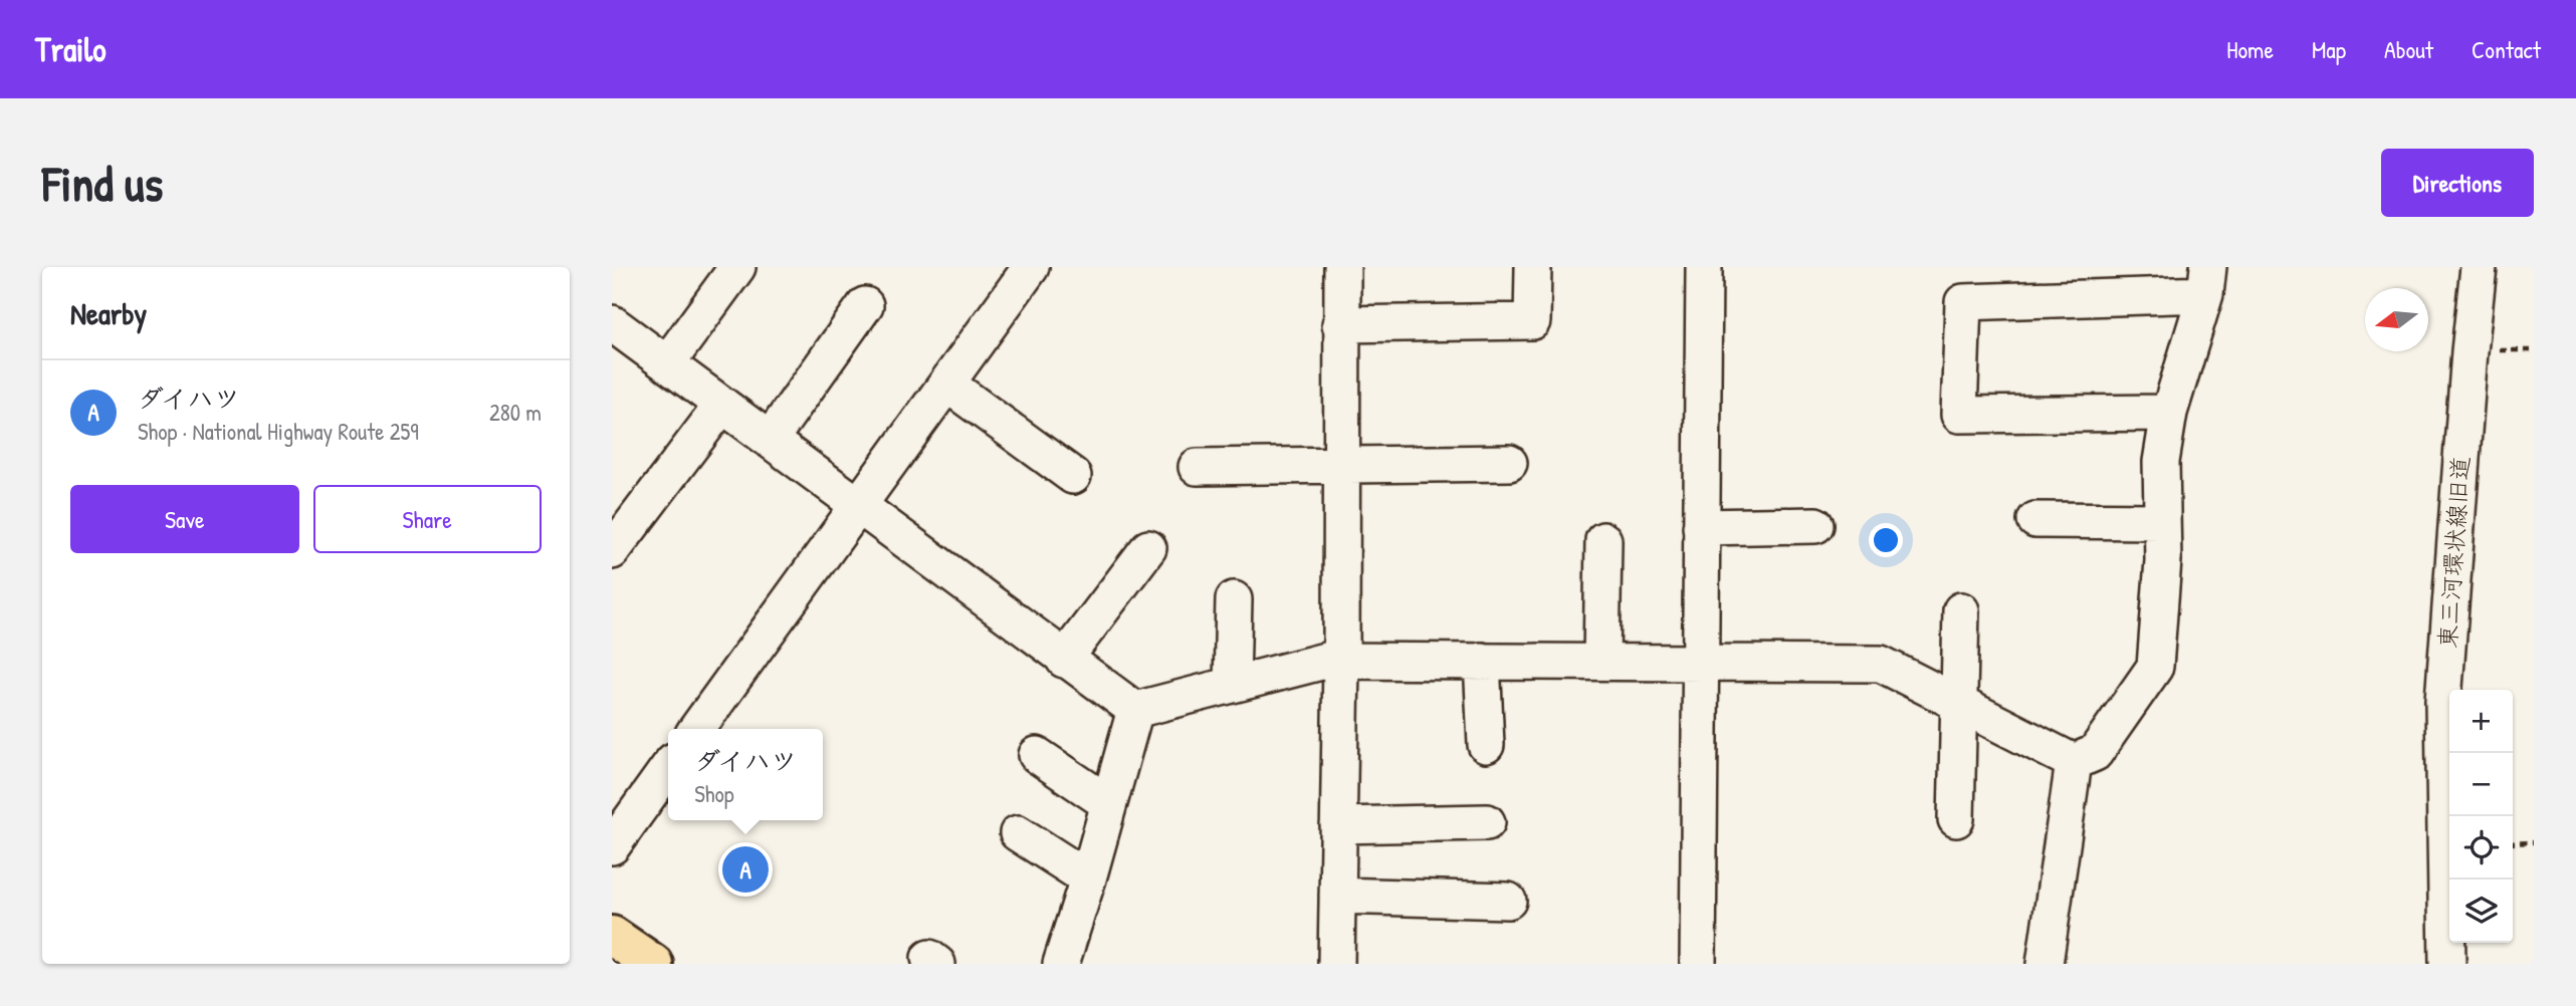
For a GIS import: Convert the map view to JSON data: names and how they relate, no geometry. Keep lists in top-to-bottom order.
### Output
{
  "streets": {
    "street": ["東三河環状線旧道"]
  },
  "north": "left",
  "page": {
    "header": "Trailo",
    "nav": [
      "Home",
      "Map",
      "About",
      "Contact"
    ],
    "buttons": [
      "Directions",
      ["Save", "Share"]
    ],
    "title": "Find us",
    "heading": "Nearby",
    "list": [
      {
        "mark": "A",
        "name": "ダイハツ",
        "note": "Shop · National Highway Route 259",
        "value": "280 m"
      }
    ],
    "map_buttons": ["+", "−"],
    "popup": ["ダイハツ", "Shop"],
    "pins": "A"
  }
}
